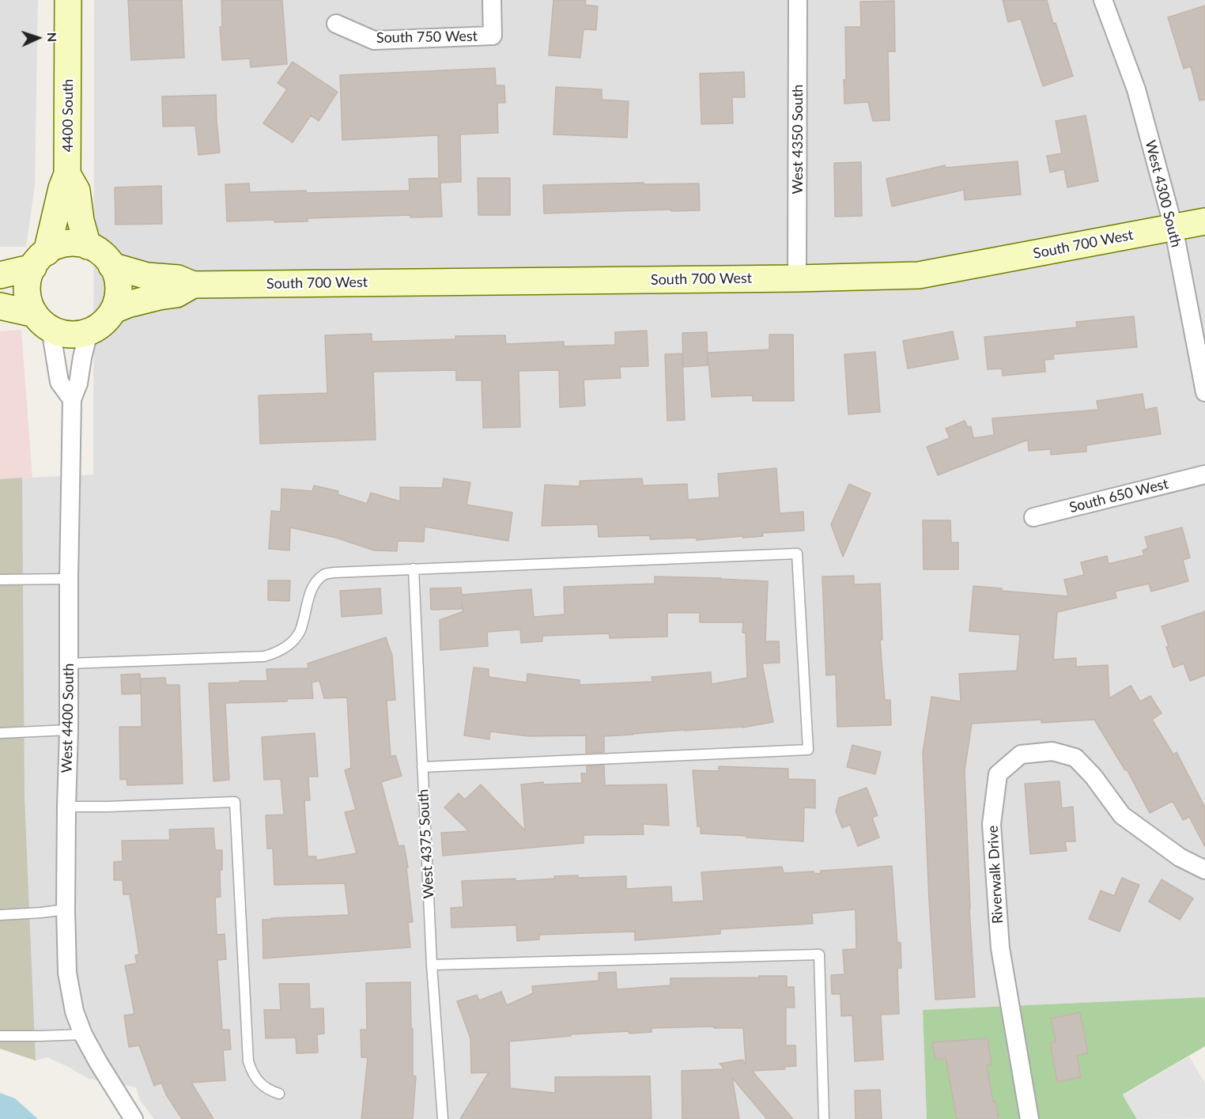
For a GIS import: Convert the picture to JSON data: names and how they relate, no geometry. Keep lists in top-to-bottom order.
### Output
{
  "streets": {
    "street": [
      "South 750 West",
      "4400 South",
      "West 4350 South",
      "West 4300 South",
      "South 700 West",
      "South 650 West",
      "West 4400 South",
      "Riverwalk Drive"
    ],
    "lane": ["West 4375 South"]
  },
  "crossings": [
    ["West 4350 South", "South 700 West"],
    ["West 4300 South", "South 700 West"],
    ["South 700 West", "West 4400 South"]
  ],
  "north": "right"
}
